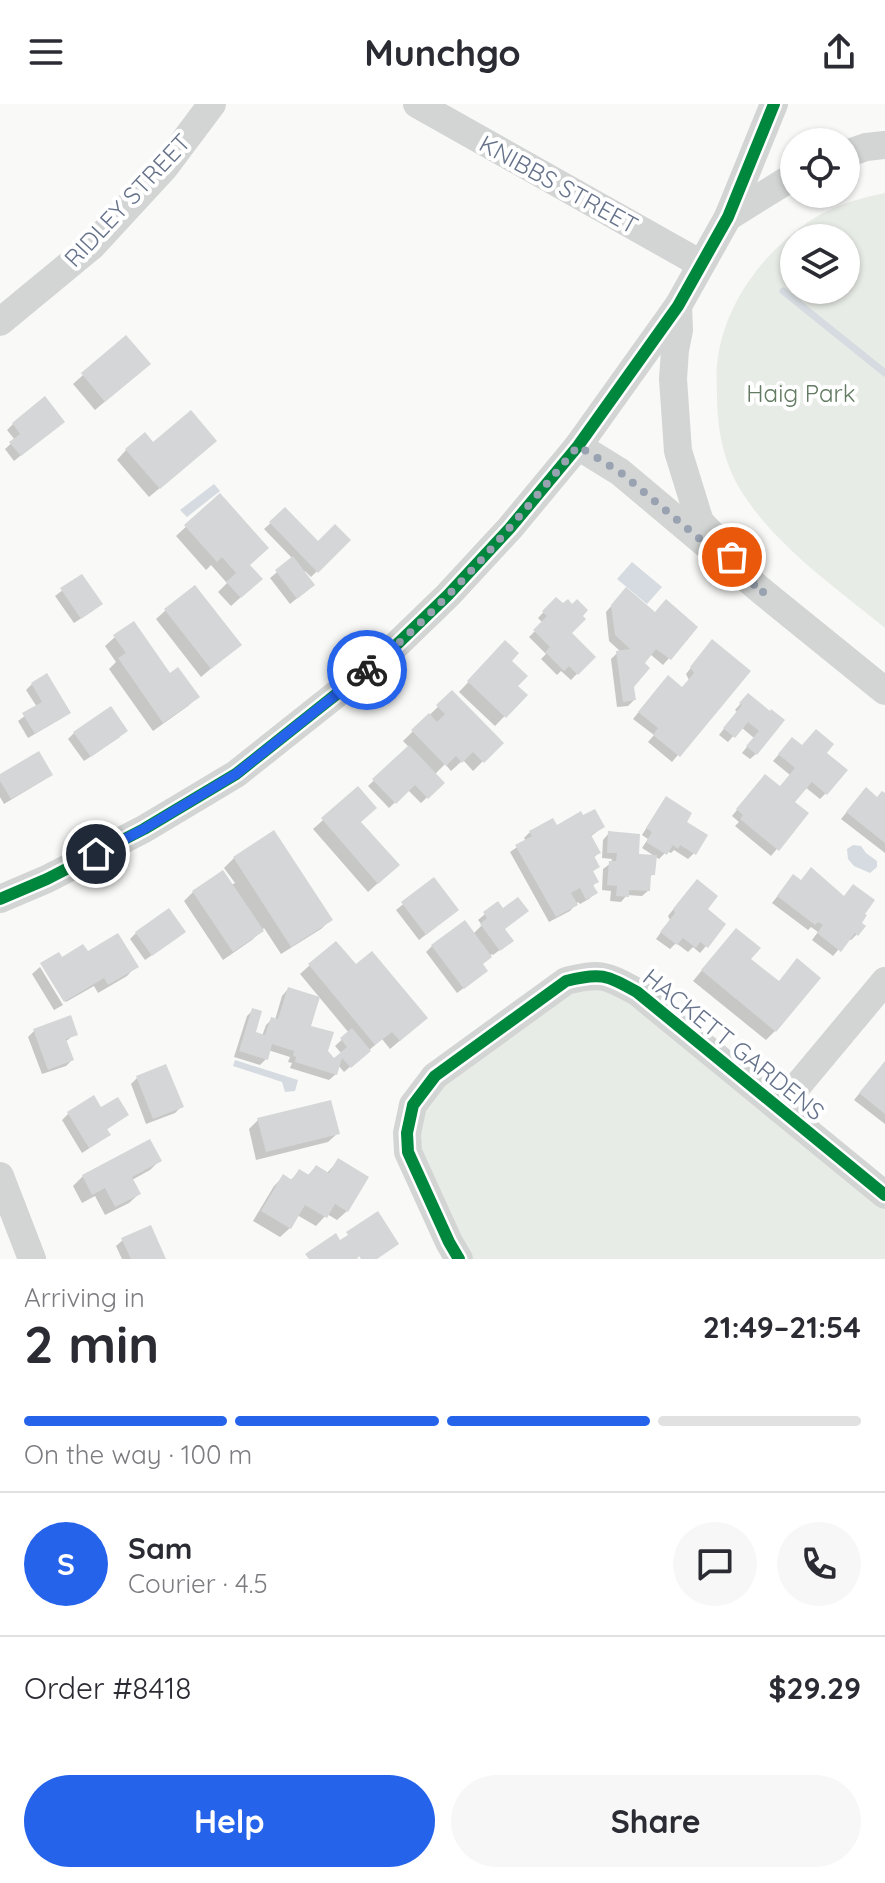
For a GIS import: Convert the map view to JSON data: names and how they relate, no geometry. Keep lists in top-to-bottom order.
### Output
{
  "streets": {
    "street": ["KNIBBS STREET", "RIDLEY STREET", "HACKETT GARDENS"]
  },
  "parks": ["Haig Park"],
  "page": {
    "header": "Munchgo",
    "heading": ["2 min", "Arriving in", "21:49–21:54"],
    "panel": [
      "Sam",
      "Courier · 4.5",
      "Order #8418",
      "$29.29"
    ],
    "bar": "On the way · 100 m",
    "round": "S",
    "buttons": ["Help", "Share"]
  }
}
